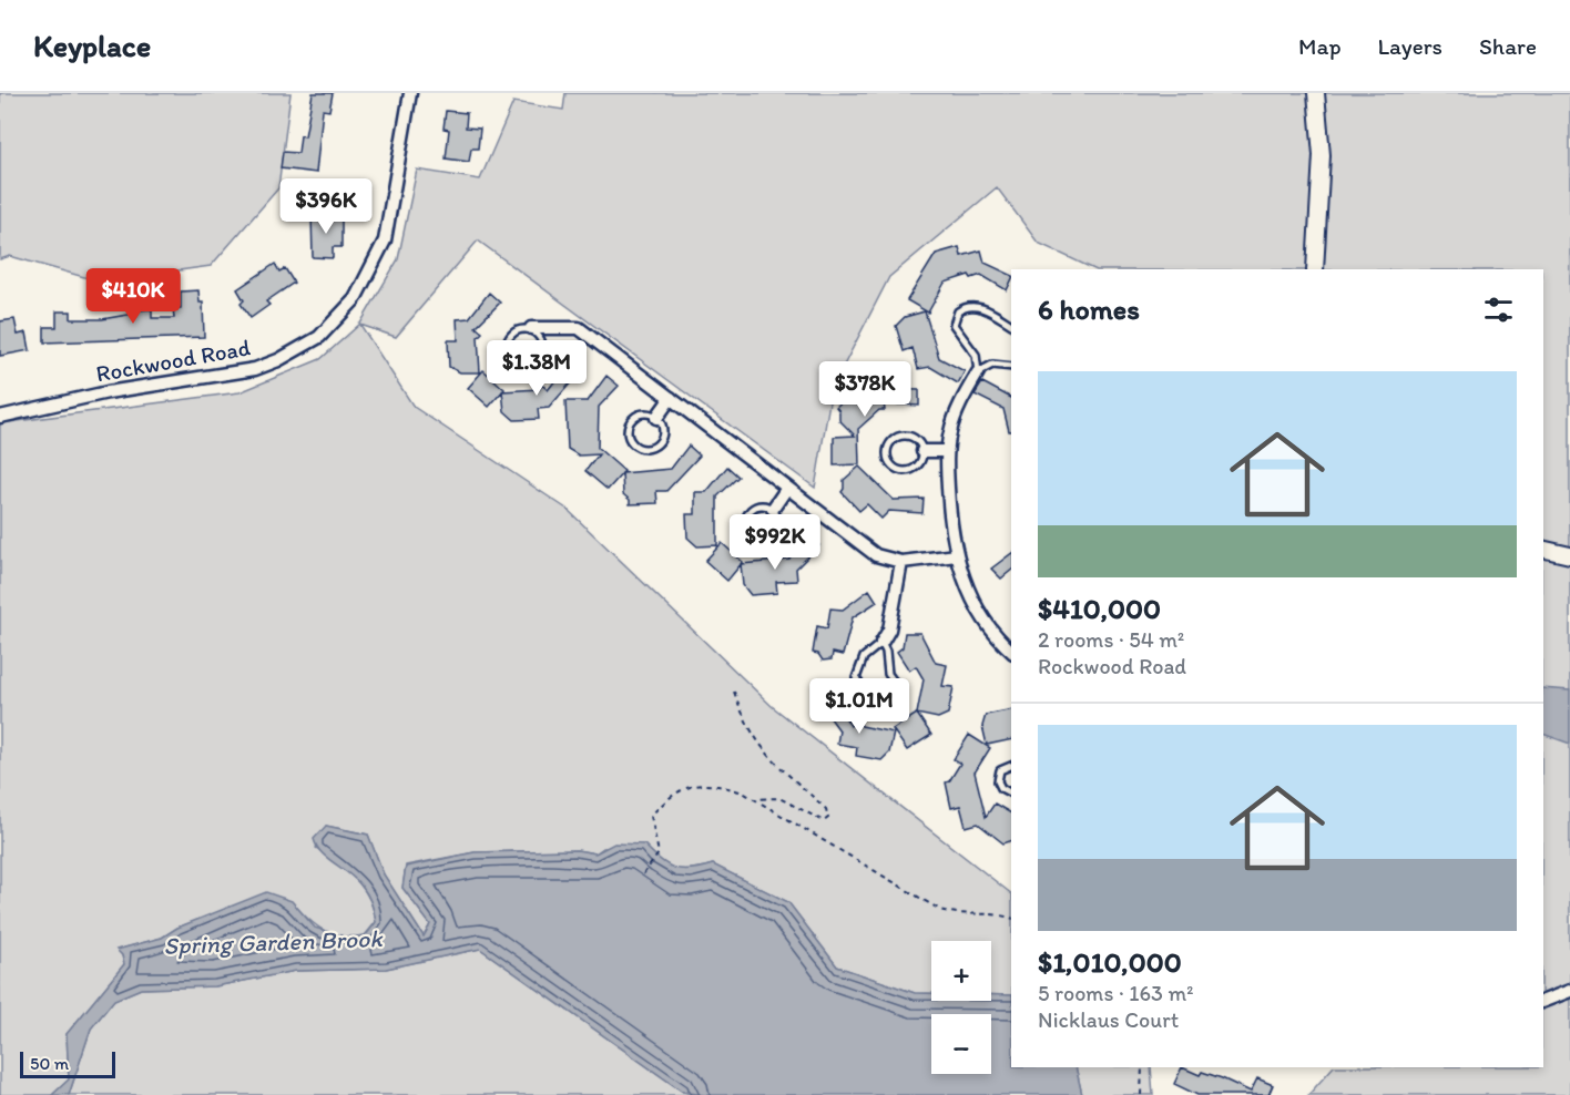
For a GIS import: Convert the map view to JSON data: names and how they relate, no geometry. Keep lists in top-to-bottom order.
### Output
{
  "streets": {
    "street": ["Rockwood Road"]
  },
  "water": ["Spring Garden Brook"],
  "scale_bar": "50 m",
  "page": {
    "header": "Keyplace",
    "nav": ["Map", "Layers", "Share"],
    "price": [
      "$396K",
      "$410K",
      "$1.38M",
      "$378K",
      "$992K",
      "$1.01M"
    ],
    "heading": "6 homes",
    "list": [
      {
        "name": "$410,000",
        "note": "2 rooms · 54 m² · Rockwood Road"
      },
      {
        "name": "$1,010,000",
        "note": "5 rooms · 163 m² · Nicklaus Court"
      }
    ],
    "map_buttons": ["+", "−"],
    "scale": "50 m"
  }
}
